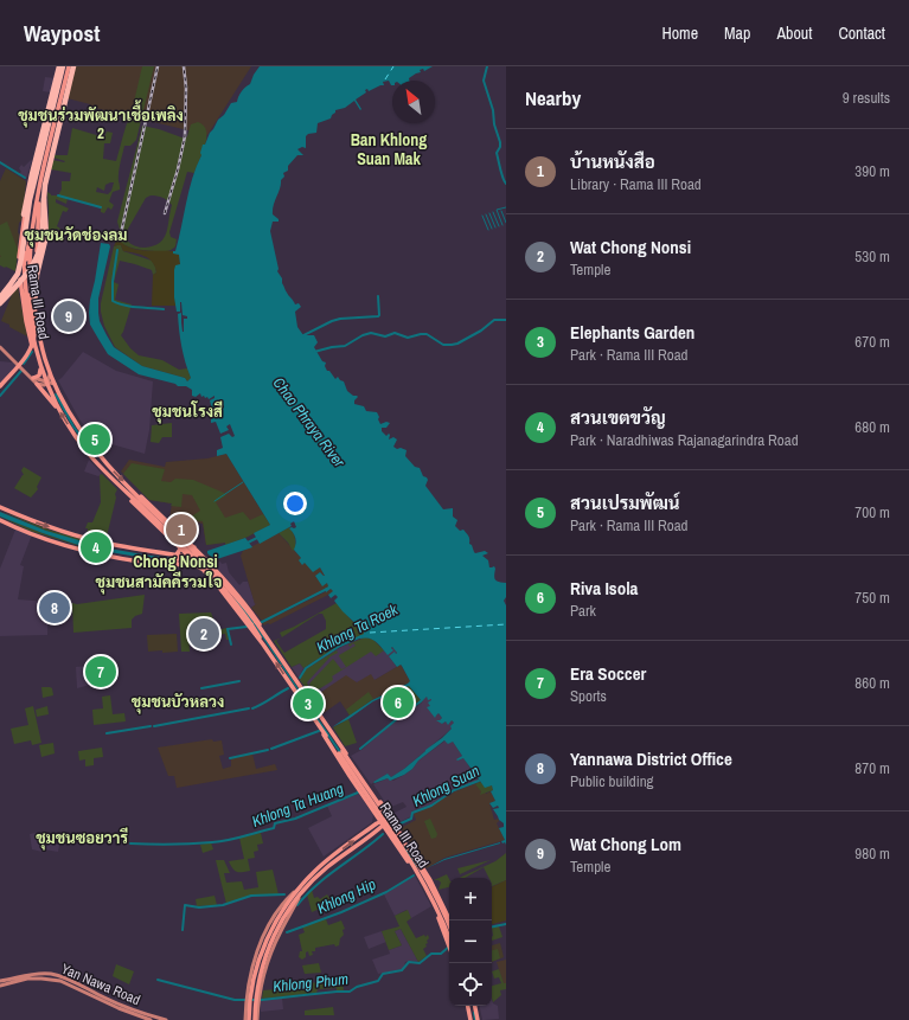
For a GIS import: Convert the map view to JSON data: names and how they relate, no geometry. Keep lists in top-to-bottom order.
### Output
{
  "streets": {
    "main road": ["Rama III Road", "Yan Nawa Road"]
  },
  "districts": [
    "ชุมชนร่วมพัฒนาเชื้อเพลิง 2",
    "Ban Khlong Suan Mak",
    "ชุมชนวัดช่องลม",
    "ชุมชนโรงสี",
    "Chong Nonsi",
    "ชุมชนสามัคคีรวมใจ",
    "ชุมชนบัวหลวง",
    "ชุมชนซอยวารี"
  ],
  "water": [
    "Chao Phraya River",
    "Khlong Ta Roek",
    "Khlong Suan",
    "Khlong Ta Huang",
    "Khlong Hip",
    "Khlong Phum"
  ],
  "north": "top left",
  "page": {
    "header": "Waypost",
    "nav": [
      "Home",
      "Map",
      "About",
      "Contact"
    ],
    "heading": ["Nearby", "9 results"],
    "list": [
      {
        "mark": "1",
        "name": "บ้านหนังสือ",
        "note": "Library · Rama III Road",
        "value": "390 m"
      },
      {
        "mark": "2",
        "name": "Wat Chong Nonsi",
        "note": "Temple",
        "value": "530 m"
      },
      {
        "mark": "3",
        "name": "Elephants Garden",
        "note": "Park · Rama III Road",
        "value": "670 m"
      },
      {
        "mark": "4",
        "name": "สวนเขตขวัญ",
        "note": "Park · Naradhiwas Rajanagarindra Road",
        "value": "680 m"
      },
      {
        "mark": "5",
        "name": "สวนเปรมพัฒน์",
        "note": "Park · Rama III Road",
        "value": "700 m"
      },
      {
        "mark": "6",
        "name": "Riva Isola",
        "note": "Park",
        "value": "750 m"
      },
      {
        "mark": "7",
        "name": "Era Soccer",
        "note": "Sports",
        "value": "860 m"
      },
      {
        "mark": "8",
        "name": "Yannawa District Office",
        "note": "Public building",
        "value": "870 m"
      },
      {
        "mark": "9",
        "name": "Wat Chong Lom",
        "note": "Temple",
        "value": "980 m"
      }
    ],
    "pins": [
      "9",
      "5",
      "1",
      "4",
      "8",
      "2",
      "7",
      "6",
      "3"
    ],
    "map_buttons": ["+", "−"]
  }
}
